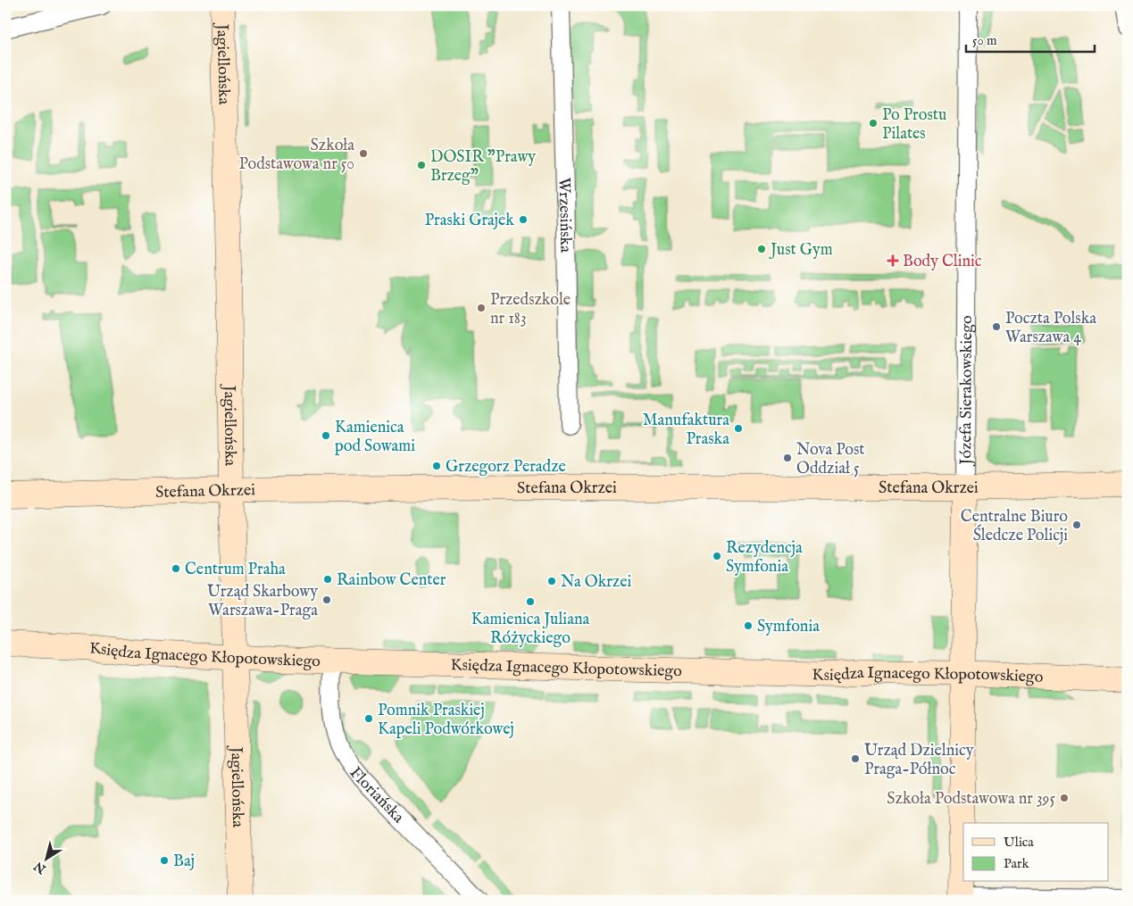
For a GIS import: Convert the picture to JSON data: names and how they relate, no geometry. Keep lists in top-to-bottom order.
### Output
{
  "streets": {
    "street": [
      "Jagiellońska",
      "Wrzesińska",
      "Józefa Sierakowskiego",
      "Stefana Okrzei",
      "Księdza Ignacego Kłopotowskiego",
      "Floriańska"
    ]
  },
  "crossings": [
    ["Jagiellońska", "Stefana Okrzei"],
    ["Jagiellońska", "Księdza Ignacego Kłopotowskiego"],
    ["Józefa Sierakowskiego", "Stefana Okrzei"],
    ["Józefa Sierakowskiego", "Księdza Ignacego Kłopotowskiego"],
    ["Księdza Ignacego Kłopotowskiego", "Floriańska"]
  ],
  "places": {
    "other": [
      "Po Prostu Pilates",
      "Szkoła Podstawowa nr 50",
      "DOSIR \"Prawy Brzeg\"",
      "Praski Grajek",
      "Just Gym",
      "Przedszkole nr 183",
      "Poczta Polska Warszawa 4",
      "Manufaktura Praska",
      "Kamienica pod Sowami",
      "Nova Post Oddział 5",
      "Grzegorz Peradze",
      "Centralne Biuro Śledcze Policji",
      "Rezydencja Symfonia",
      "Centrum Praha",
      "Rainbow Center",
      "Na Okrzei",
      "Urząd Skarbowy Warszawa-Praga",
      "Kamienica Juliana Różyckiego",
      "Symfonia",
      "Pomnik Praskiej Kapeli Podwórkowej",
      "Urząd Dzielnicy Praga-Północ",
      "Szkoła Podstawowa nr 395",
      "Baj"
    ],
    "health": ["Body Clinic"]
  },
  "legend": ["Ulica", "Park"],
  "scale_bar": "50 m",
  "north": "bottom left"
}
